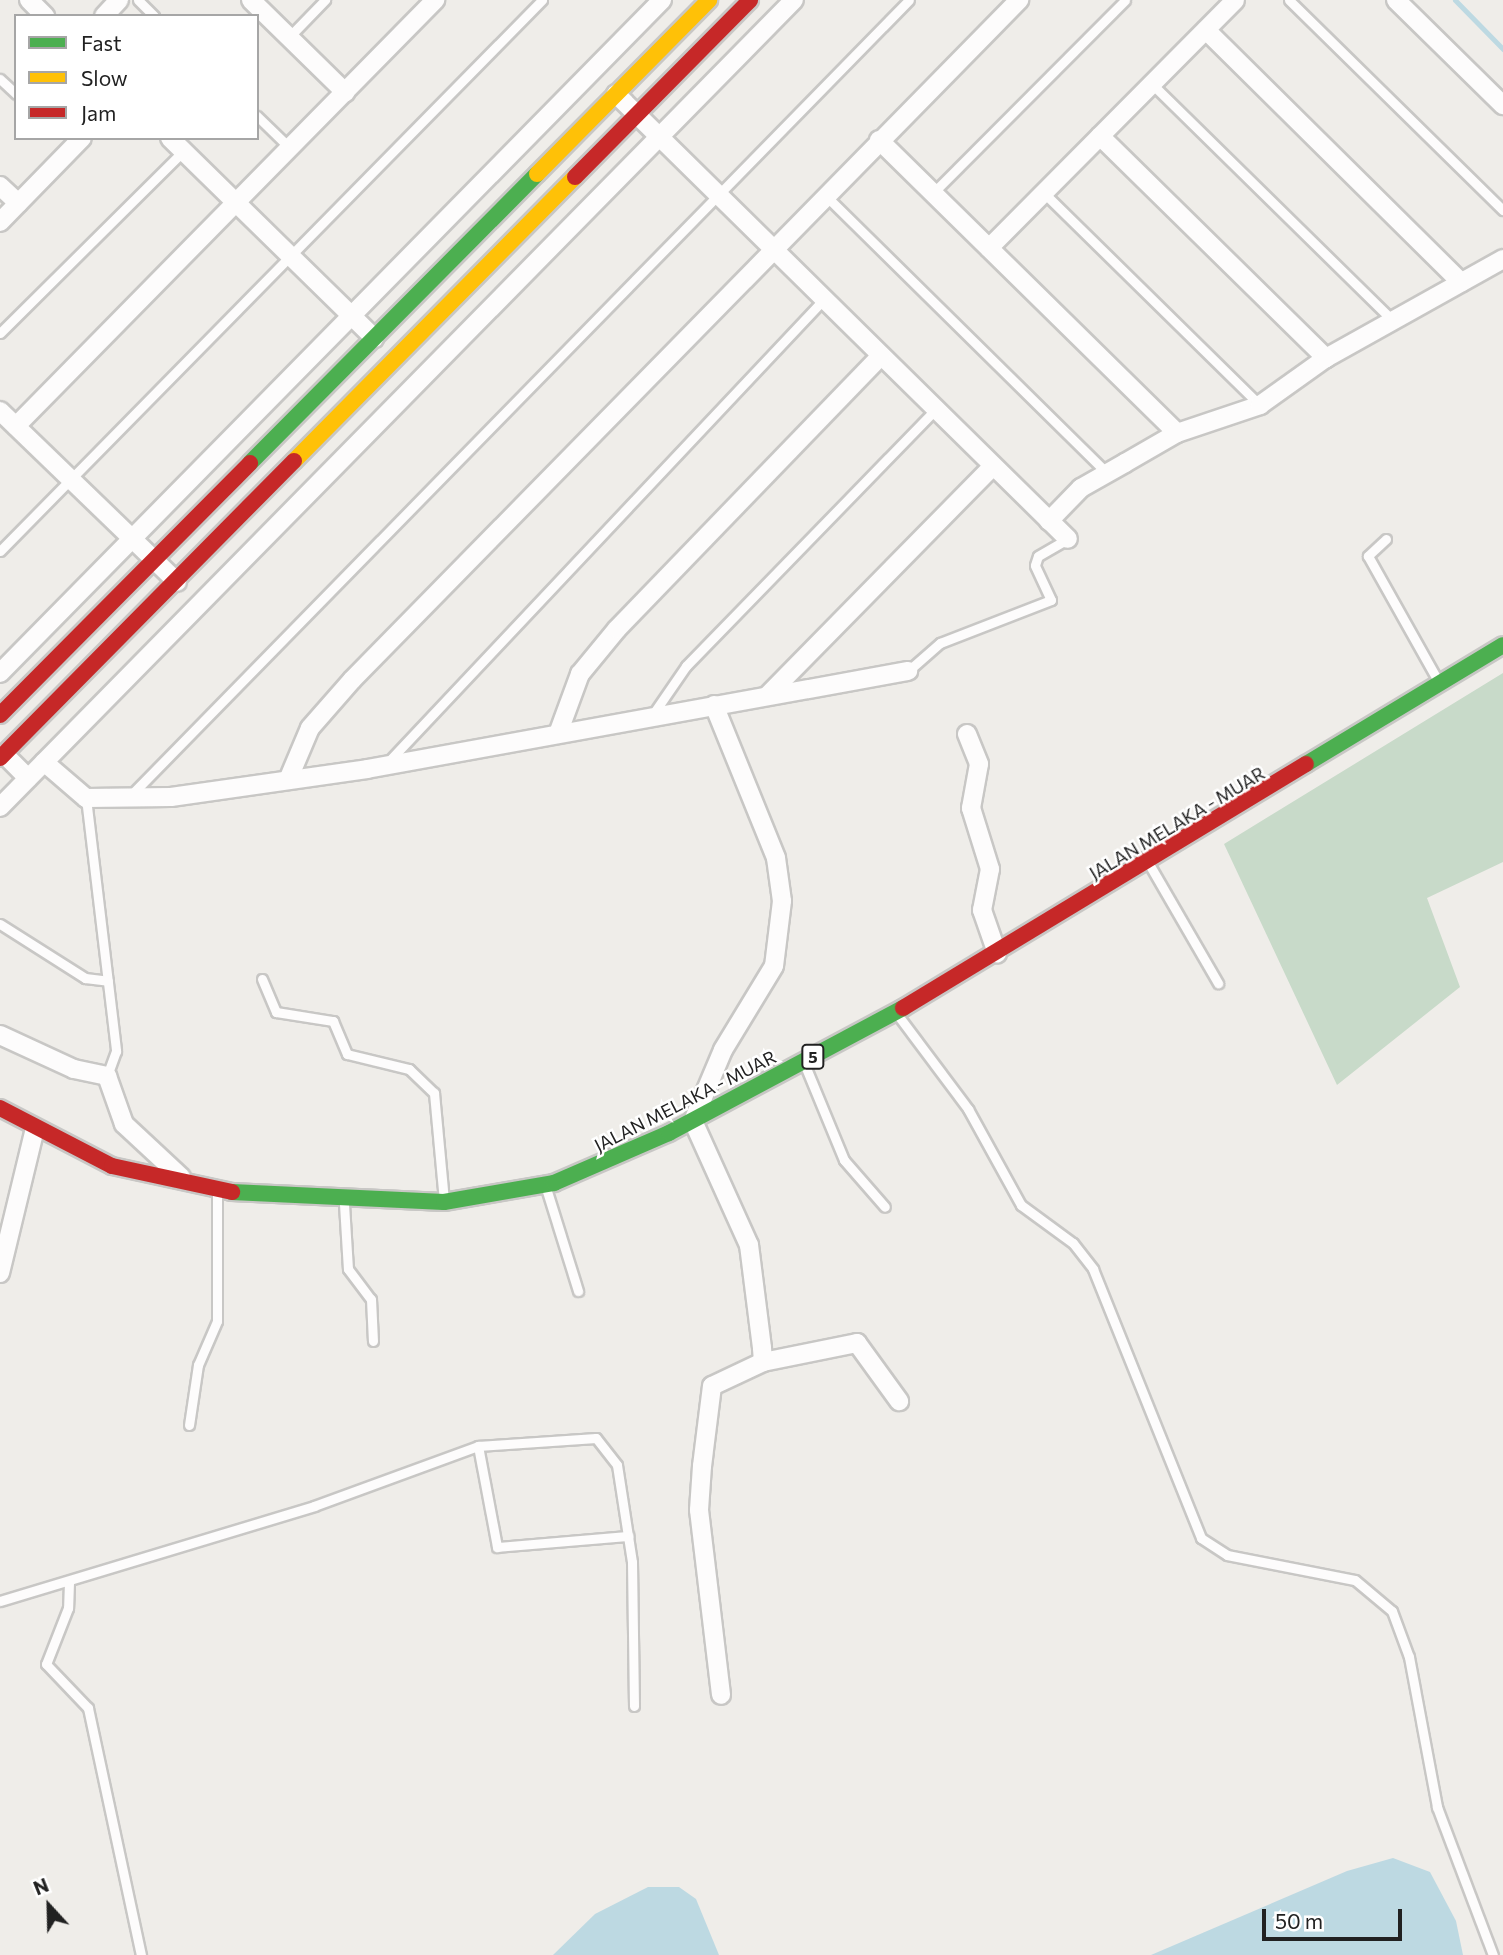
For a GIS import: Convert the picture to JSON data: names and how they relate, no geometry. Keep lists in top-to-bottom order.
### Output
{
  "streets": {
    "street": ["JALAN MELAKA - MUAR", "5"]
  },
  "legend": ["Fast", "Slow", "Jam"],
  "scale_bar": "50 m",
  "north": "top"
}
